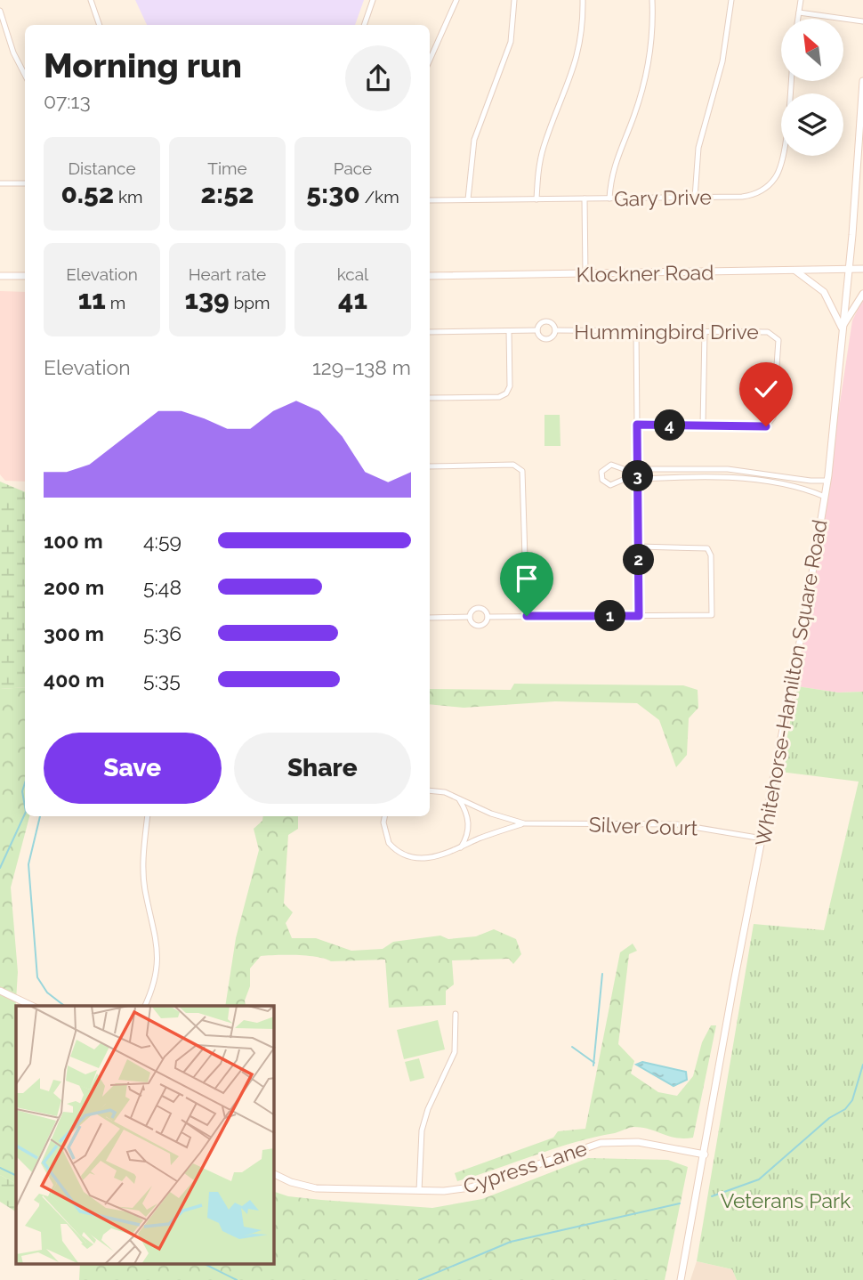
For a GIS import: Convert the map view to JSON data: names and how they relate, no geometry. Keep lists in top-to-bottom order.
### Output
{
  "streets": {
    "street": [
      "Gary Drive",
      "Klockner Road",
      "Hummingbird Drive",
      "Whitehorse-Hamilton Square Road",
      "Silver Court",
      "Cypress Lane"
    ]
  },
  "crossings": [
    ["Klockner Road", "Whitehorse-Hamilton Square Road"],
    ["Whitehorse-Hamilton Square Road", "Silver Court"],
    ["Whitehorse-Hamilton Square Road", "Cypress Lane"]
  ],
  "parks": ["Veterans Park"],
  "north": "top left",
  "page": {
    "heading": ["Morning run", "07:13"],
    "stats": [
      ["Distance", "0.52 km"],
      ["Time", "2:52"],
      ["Pace", "5:30 /km"],
      ["Elevation", "11 m"],
      ["Heart rate", "139 bpm"],
      ["kcal", "41"]
    ],
    "chart": ["Elevation", "129–138 m"],
    "pins": [
      "4",
      "3",
      "2",
      "1"
    ],
    "list": [
      {
        "name": "100 m",
        "note": "4:59"
      },
      {
        "name": "200 m",
        "note": "5:48"
      },
      {
        "name": "300 m",
        "note": "5:36"
      },
      {
        "name": "400 m",
        "note": "5:35"
      }
    ],
    "buttons": ["Save", "Share"]
  }
}
